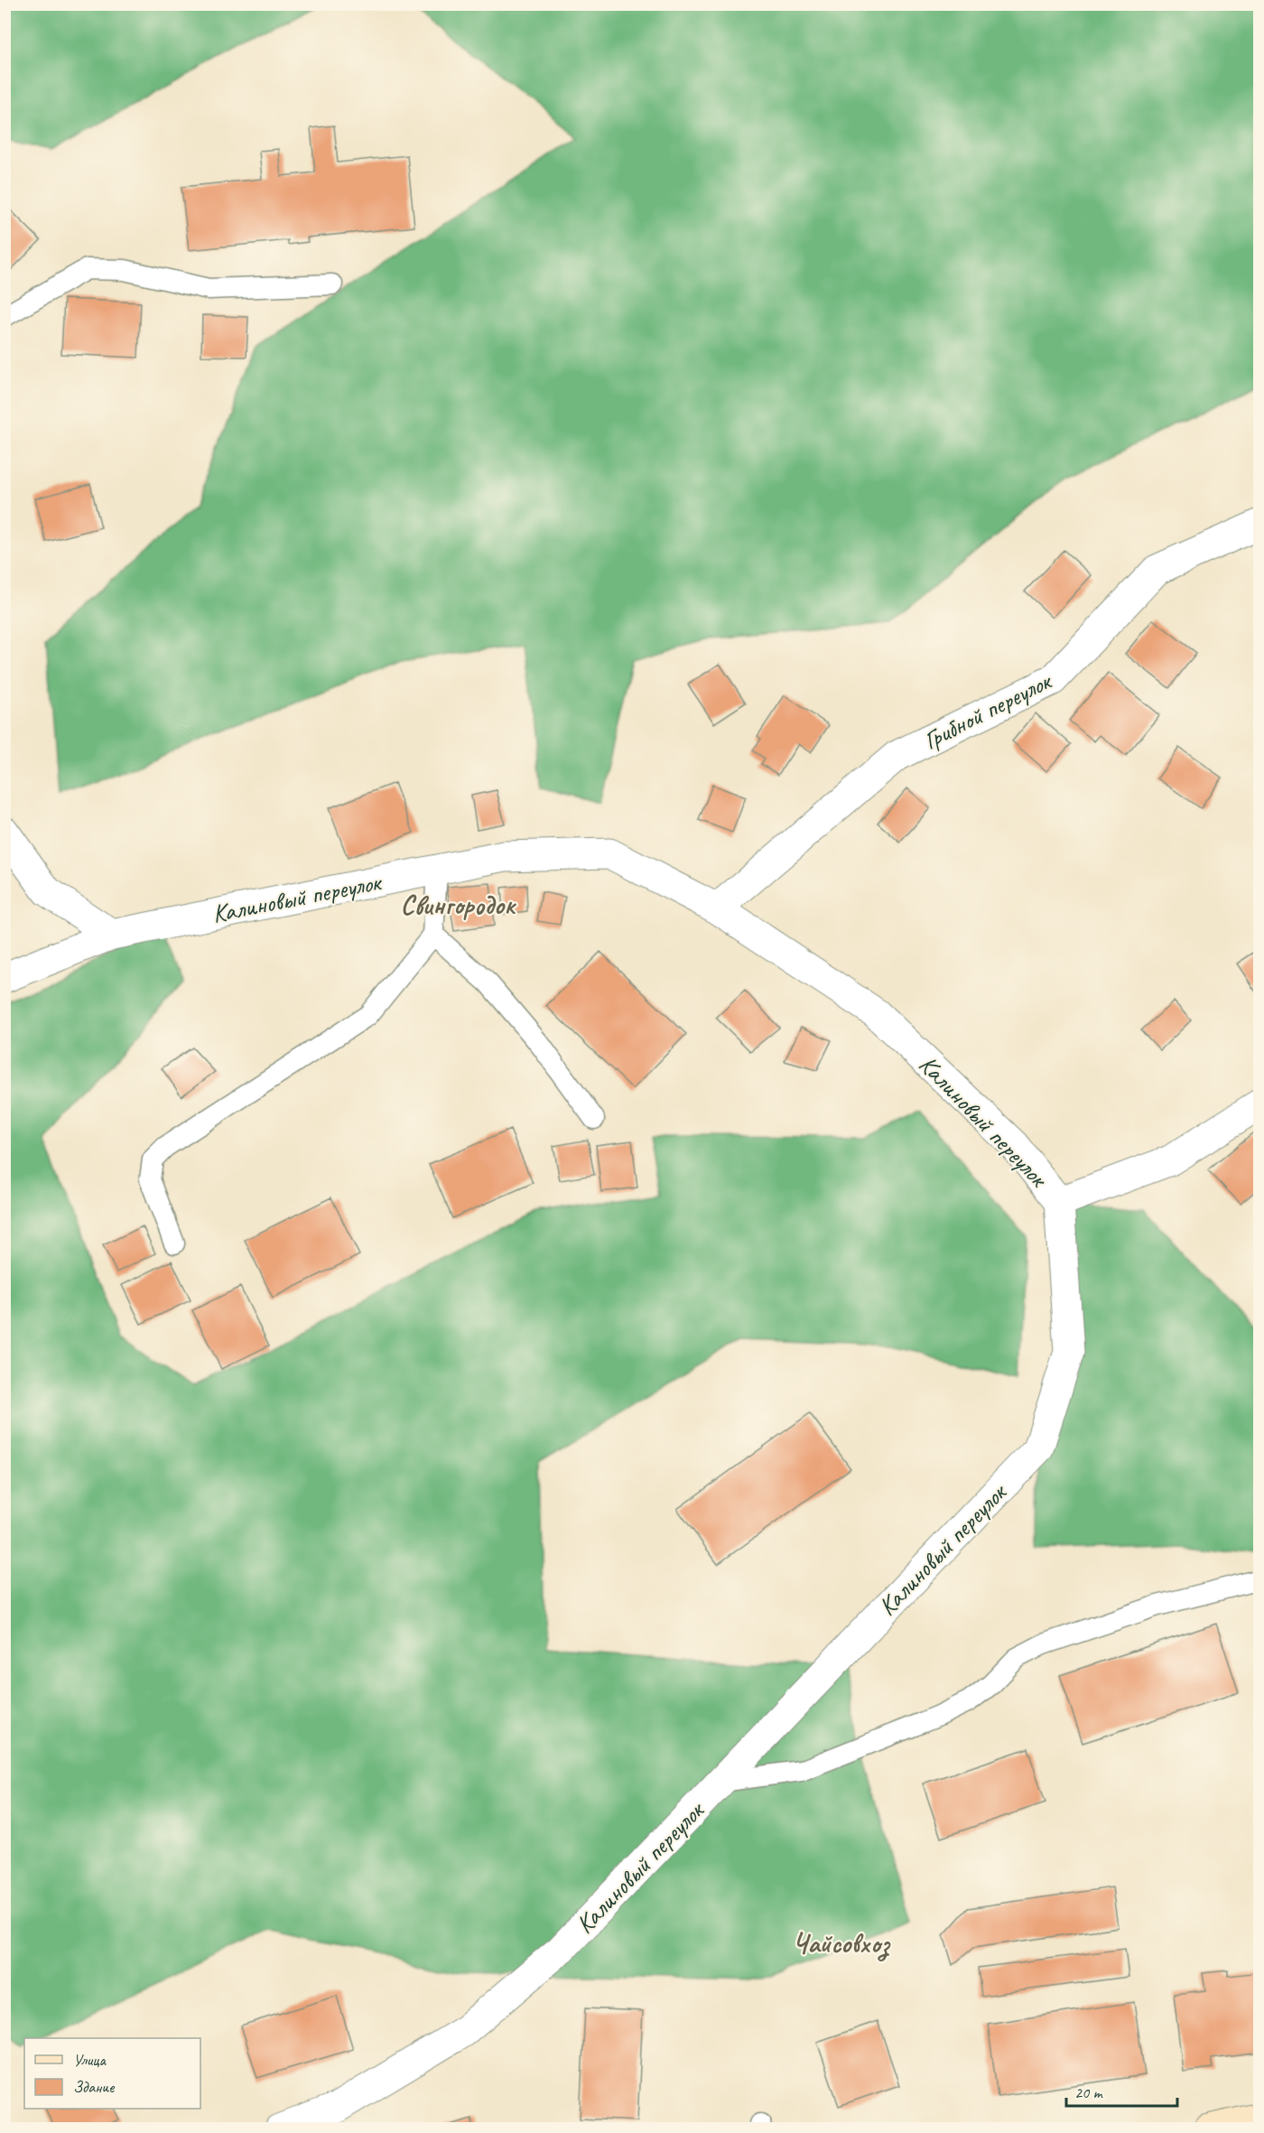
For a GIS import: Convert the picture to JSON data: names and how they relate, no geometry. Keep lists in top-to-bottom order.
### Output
{
  "streets": {
    "street": ["Грибной переулок", "Калиновый переулок"]
  },
  "crossings": [
    ["Грибной переулок", "Калиновый переулок"]
  ],
  "districts": ["Свингородок", "Чайсовхоз"],
  "legend": ["Улица", "Здание"],
  "scale_bar": "20 m"
}
